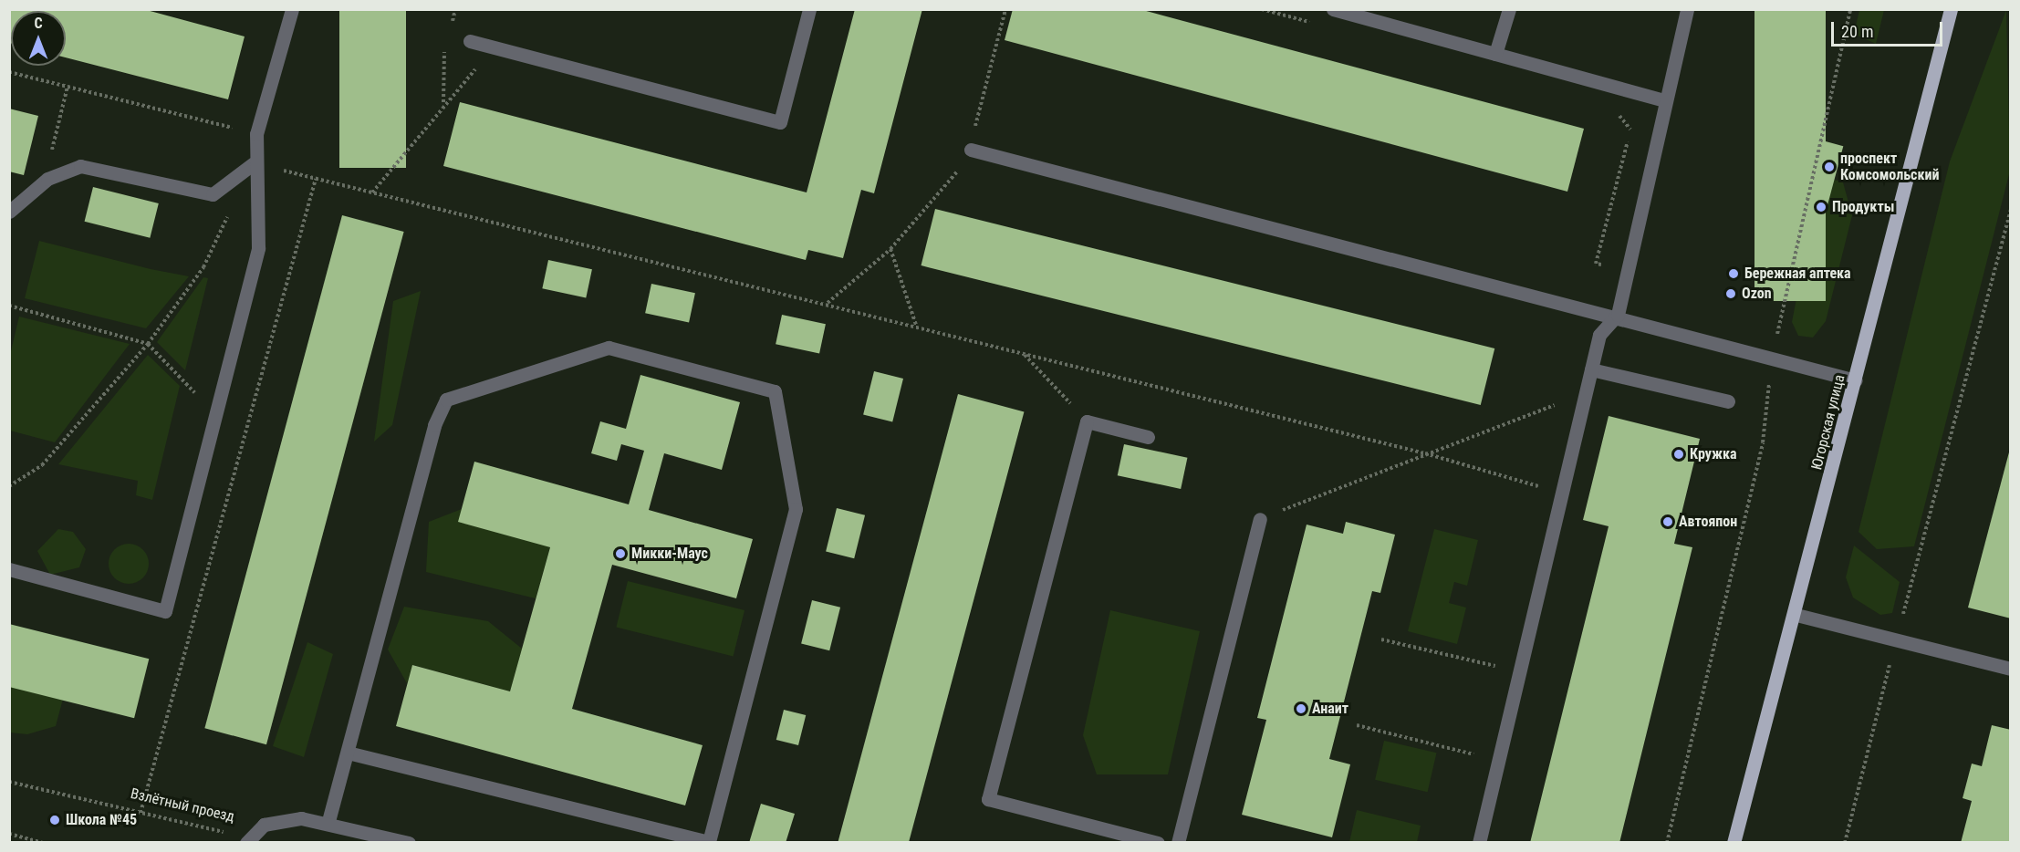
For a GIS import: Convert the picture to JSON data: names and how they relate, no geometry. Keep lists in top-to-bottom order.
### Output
{
  "streets": {
    "main road": ["Югорская улица"],
    "street": ["Взлётный проезд"]
  },
  "places": [
    "проспект Комсомольский",
    "Продукты",
    "Бережная аптека",
    "Ozon",
    "Кружка",
    "Автояпон",
    "Микки-Маус",
    "Анаит",
    "Школа №45"
  ],
  "scale_bar": "20 m",
  "north": "top"
}
